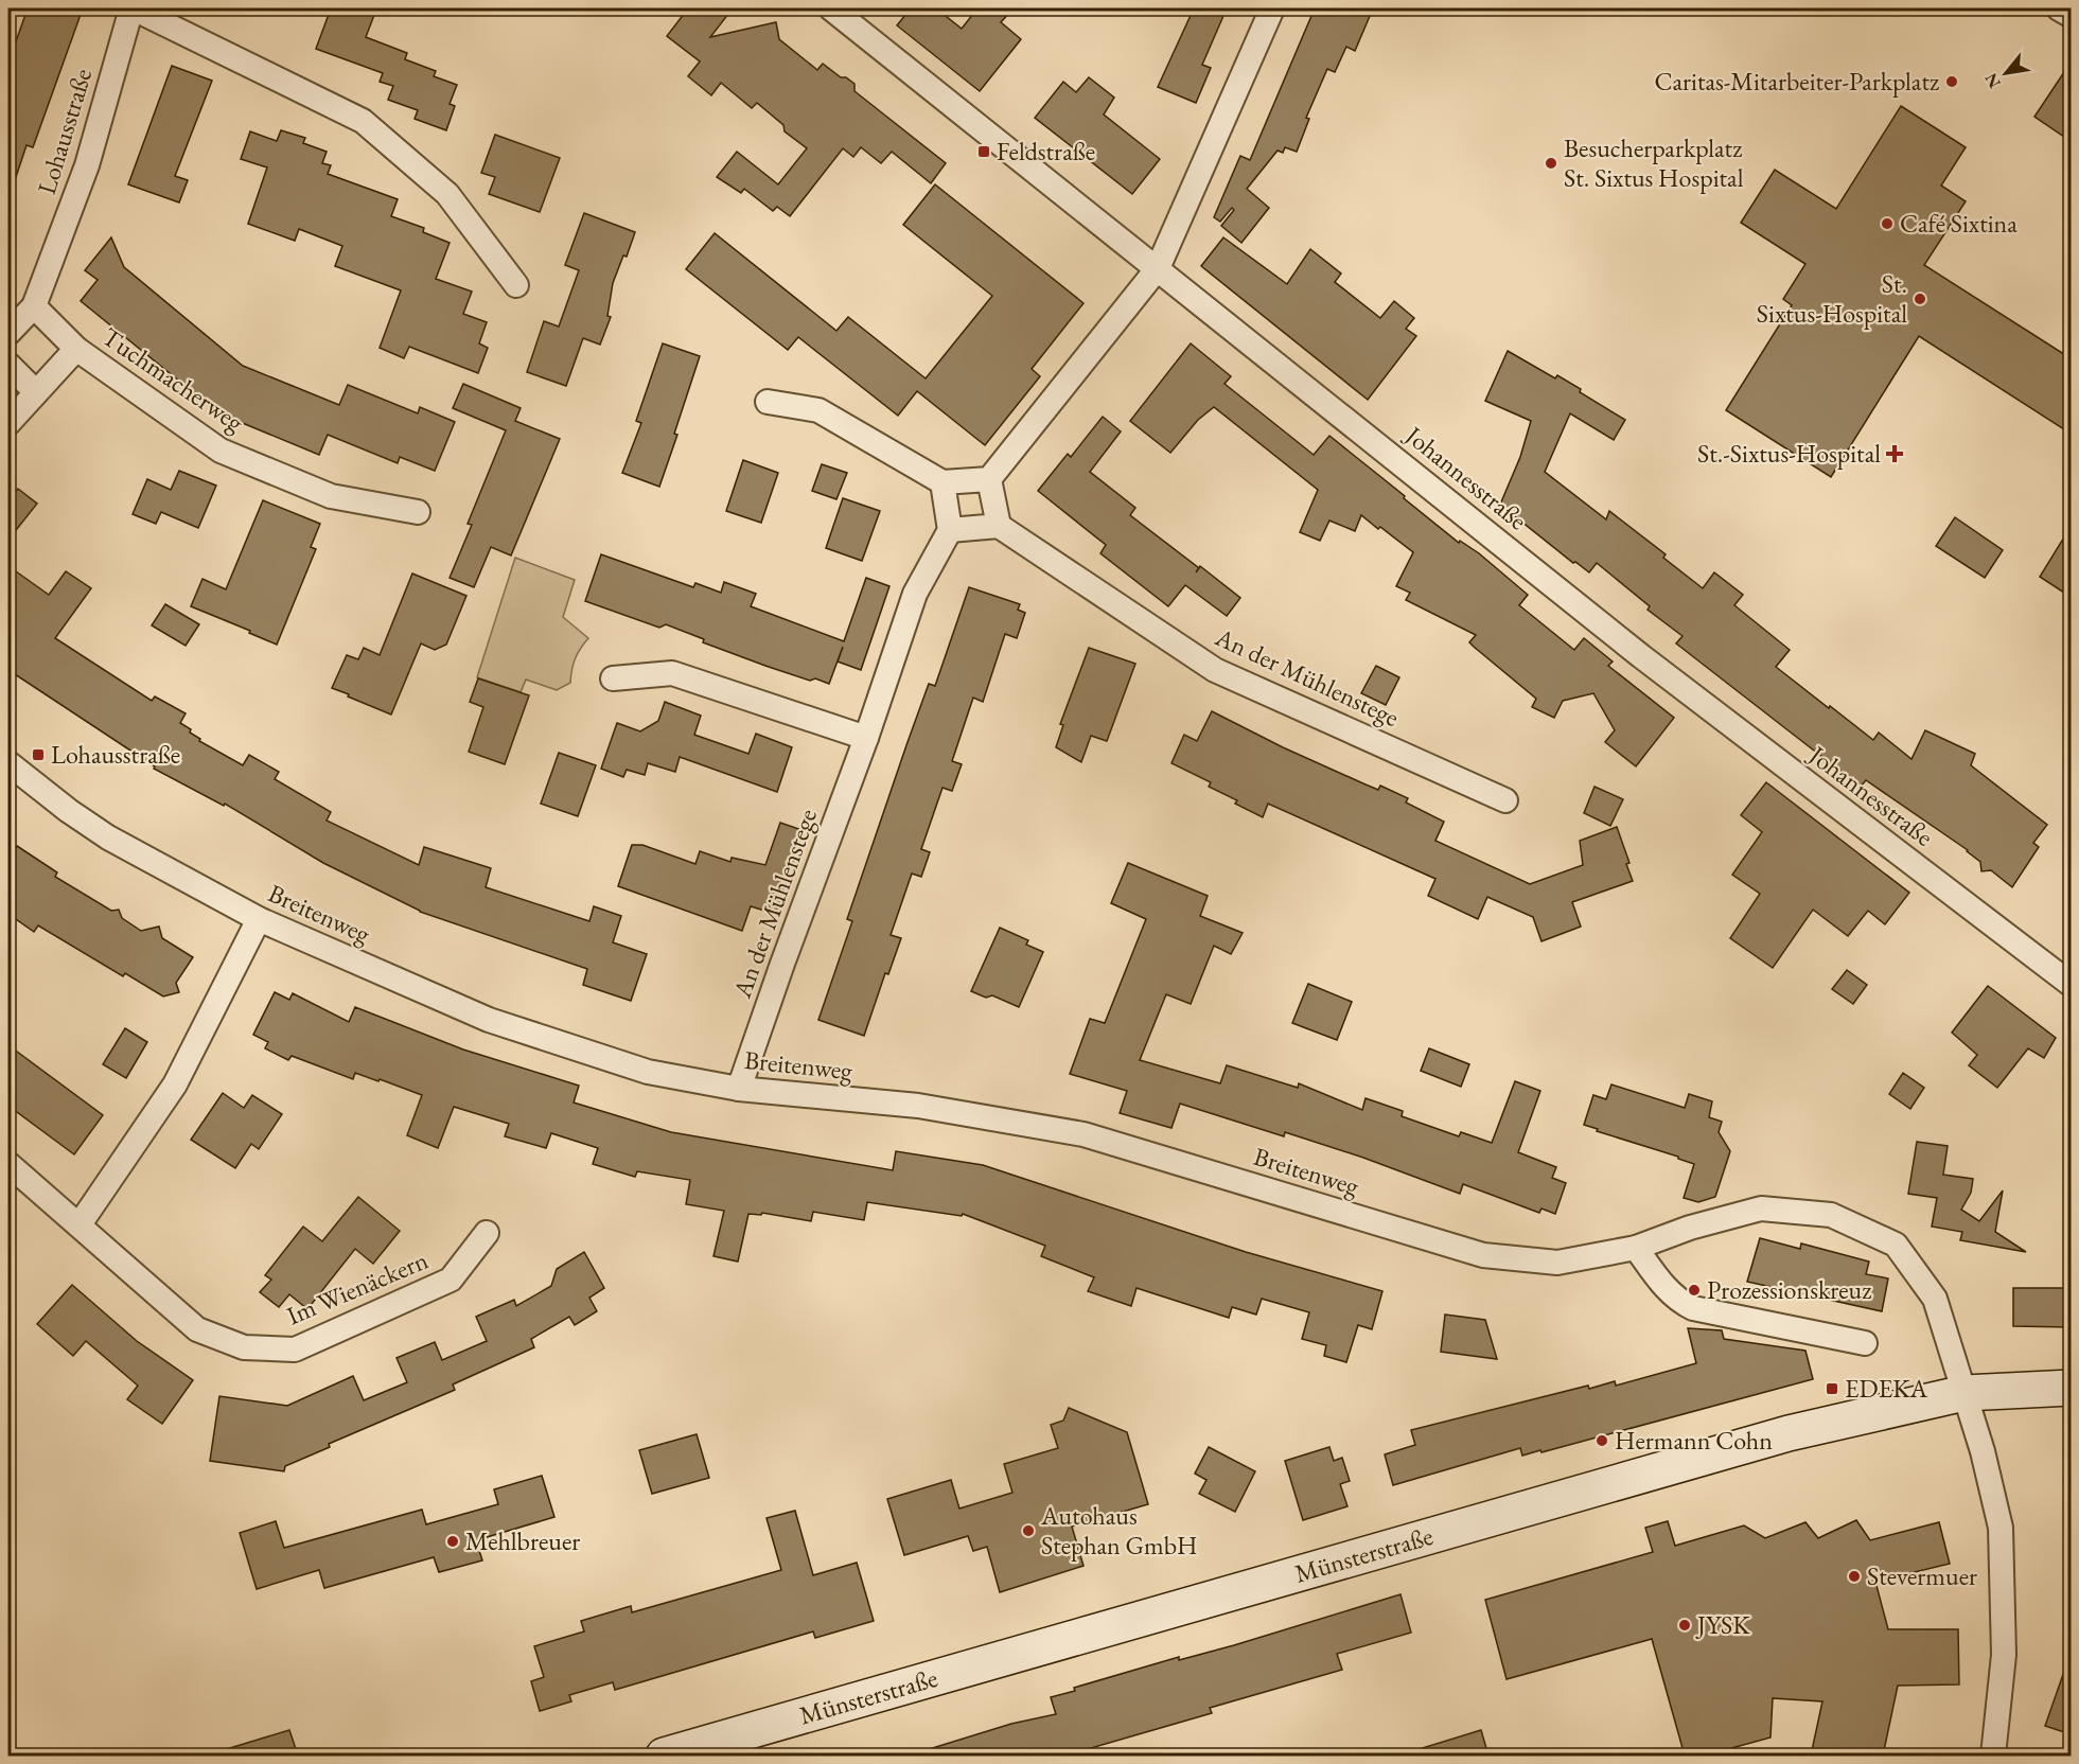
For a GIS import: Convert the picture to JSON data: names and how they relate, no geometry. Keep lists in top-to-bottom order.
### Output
{
  "streets": {
    "main road": ["Münsterstraße"],
    "street": [
      "Lohausstraße",
      "Tuchmacherweg",
      "Johannesstraße",
      "An der Mühlenstege",
      "Breitenweg",
      "Im Wienäckern"
    ]
  },
  "crossings": [
    ["An der Mühlenstege", "Breitenweg"],
    ["Breitenweg", "Münsterstraße"]
  ],
  "places": {
    "other": [
      "Caritas-Mitarbeiter-Parkplatz",
      "Besucherparkplatz St. Sixtus Hospital",
      "Café Sixtina",
      "St. Sixtus-Hospital",
      "Prozessionskreuz",
      "Hermann Cohn",
      "Autohaus Stephan GmbH",
      "Mehlbreuer",
      "Stevermuer",
      "JYSK"
    ],
    "transit": ["Feldstraße", "Lohausstraße", "EDEKA"],
    "health": ["St.-Sixtus-Hospital"]
  },
  "north": "bottom left"
}
